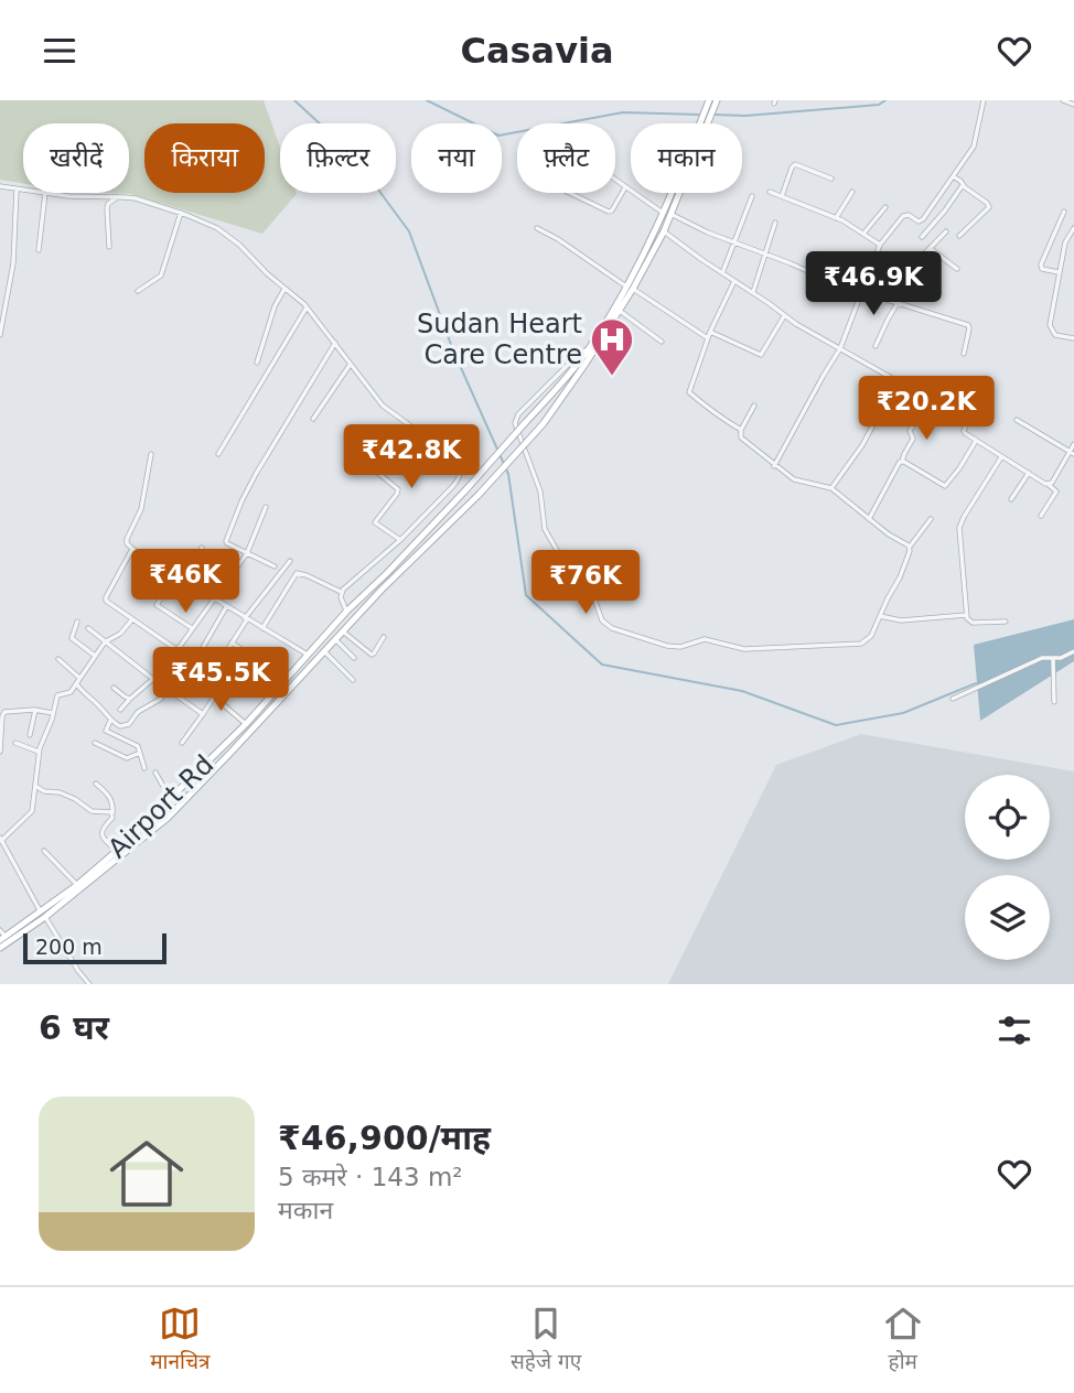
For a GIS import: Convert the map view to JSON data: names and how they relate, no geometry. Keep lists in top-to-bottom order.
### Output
{
  "streets": {
    "main road": ["Airport Rd"]
  },
  "places": {
    "hospital": ["Sudan Heart Care Centre"]
  },
  "scale_bar": "200 m",
  "page": {
    "header": "Casavia",
    "chip": [
      "खरीदें",
      "किराया",
      "फ़िल्टर",
      "नया",
      "फ़्लैट",
      "मकान"
    ],
    "price": [
      "₹46.9K",
      "₹20.2K",
      "₹42.8K",
      "₹46K",
      "₹76K",
      "₹45.5K"
    ],
    "scale": "200 m",
    "heading": "6 घर",
    "list": [
      {
        "name": "₹46,900/माह",
        "note": "5 कमरे · 143 m² · मकान"
      }
    ],
    "tabs": ["मानचित्र", "सहेजे गए", "होम"]
  }
}
